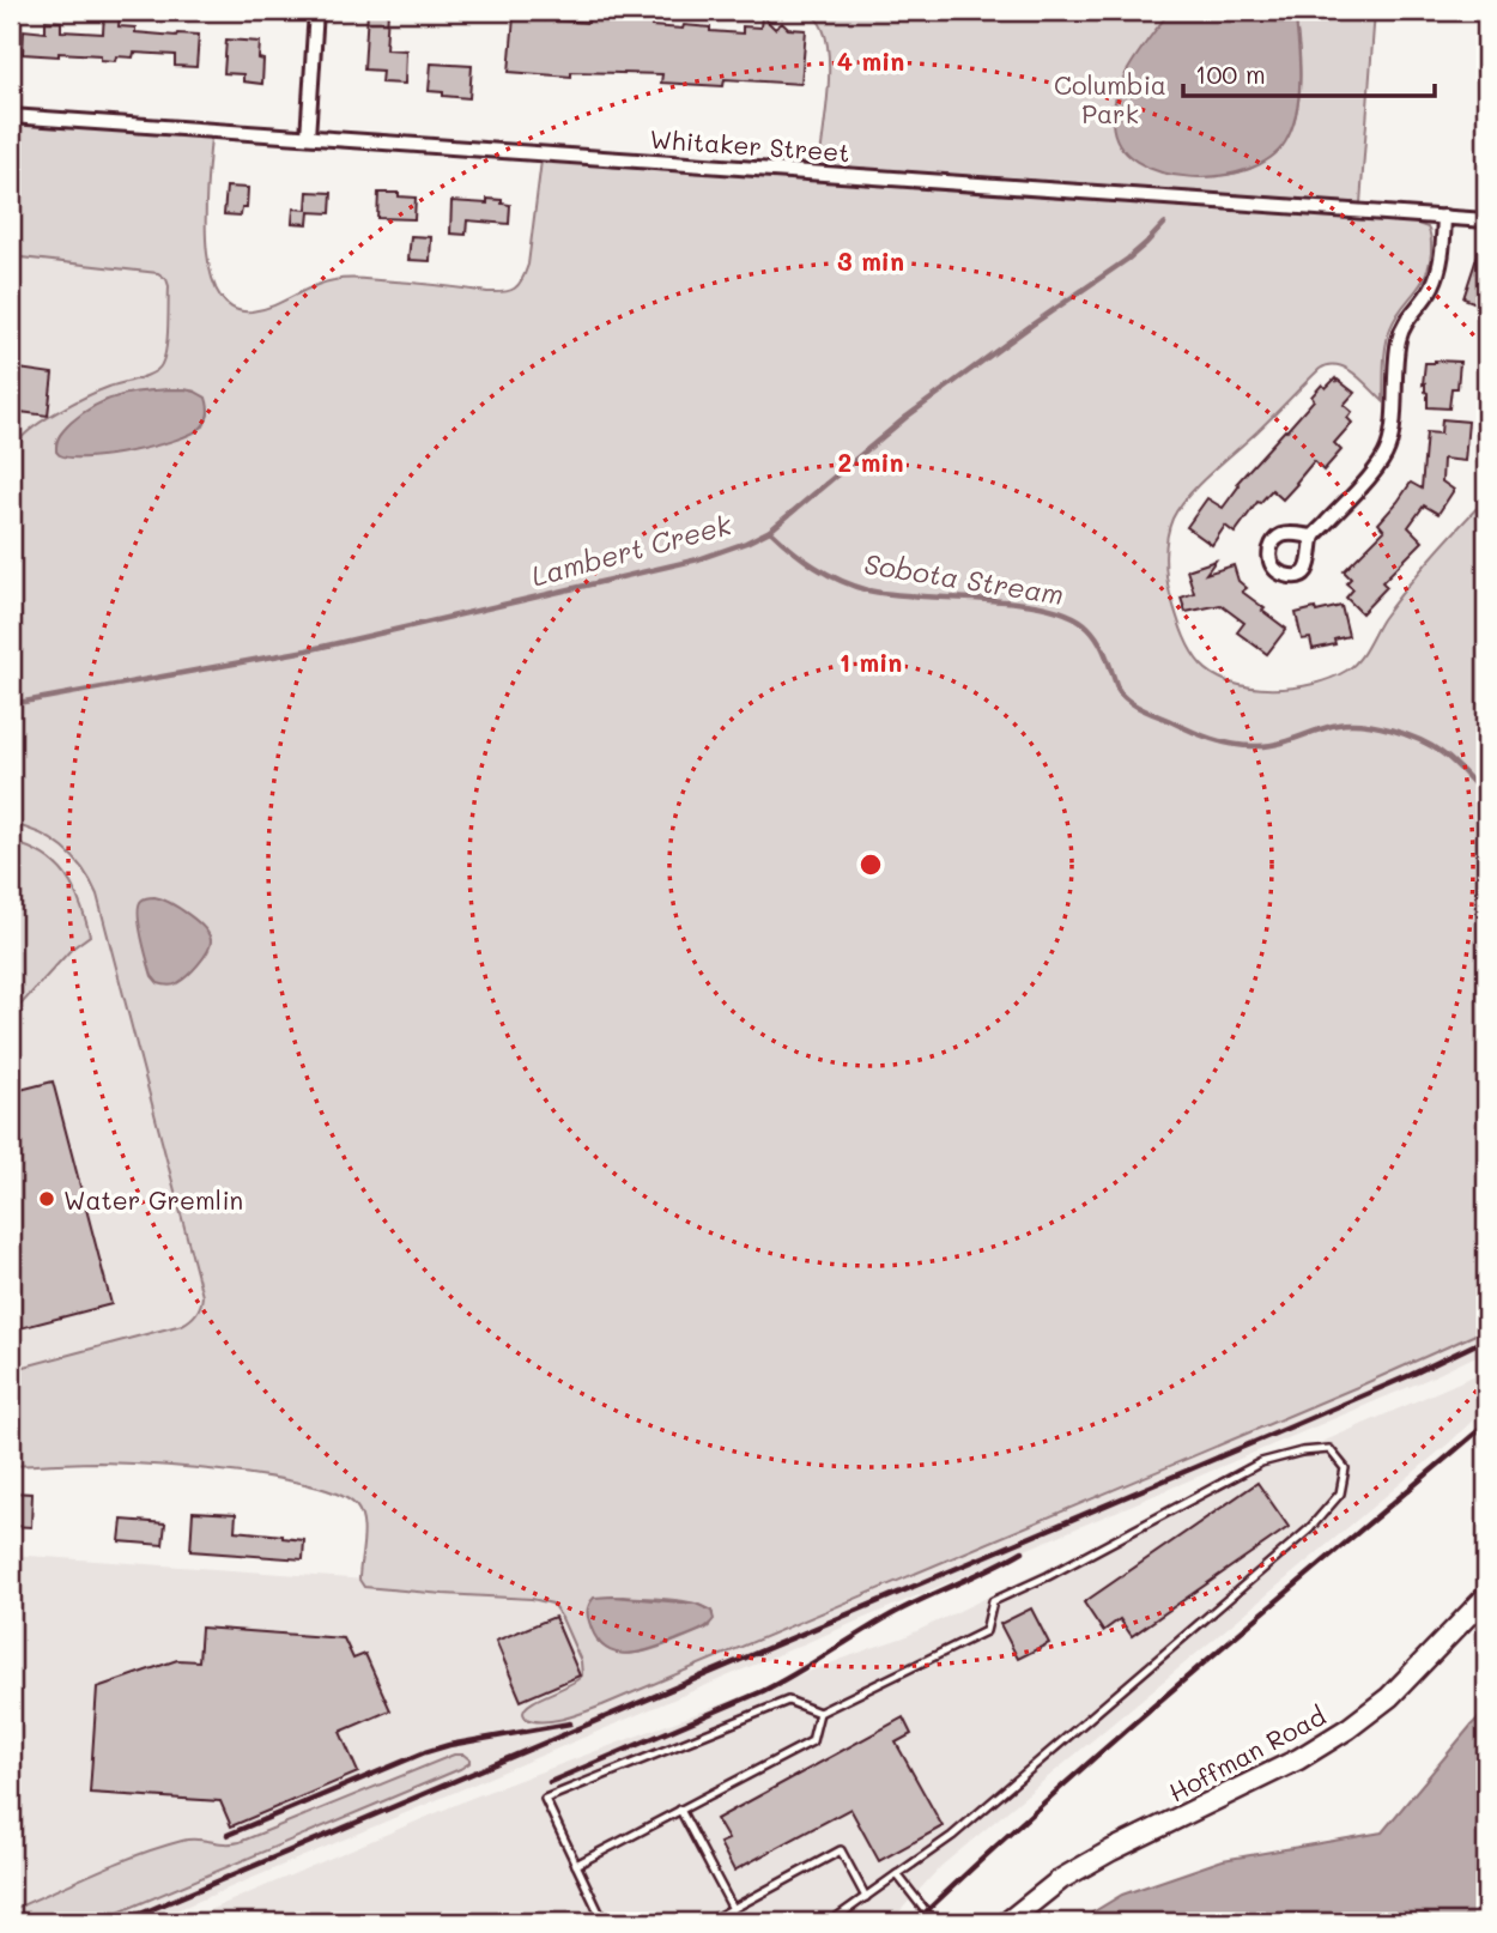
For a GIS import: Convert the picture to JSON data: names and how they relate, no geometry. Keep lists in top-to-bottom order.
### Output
{
  "streets": {
    "street": ["Whitaker Street", "Hoffman Road"]
  },
  "water": ["Lambert Creek", "Sobota Stream"],
  "parks": ["Columbia Park"],
  "places": ["Water Gremlin"],
  "scale_bar": "100 m",
  "rings": [
    "4 min",
    "3 min",
    "2 min",
    "1 min"
  ]
}
